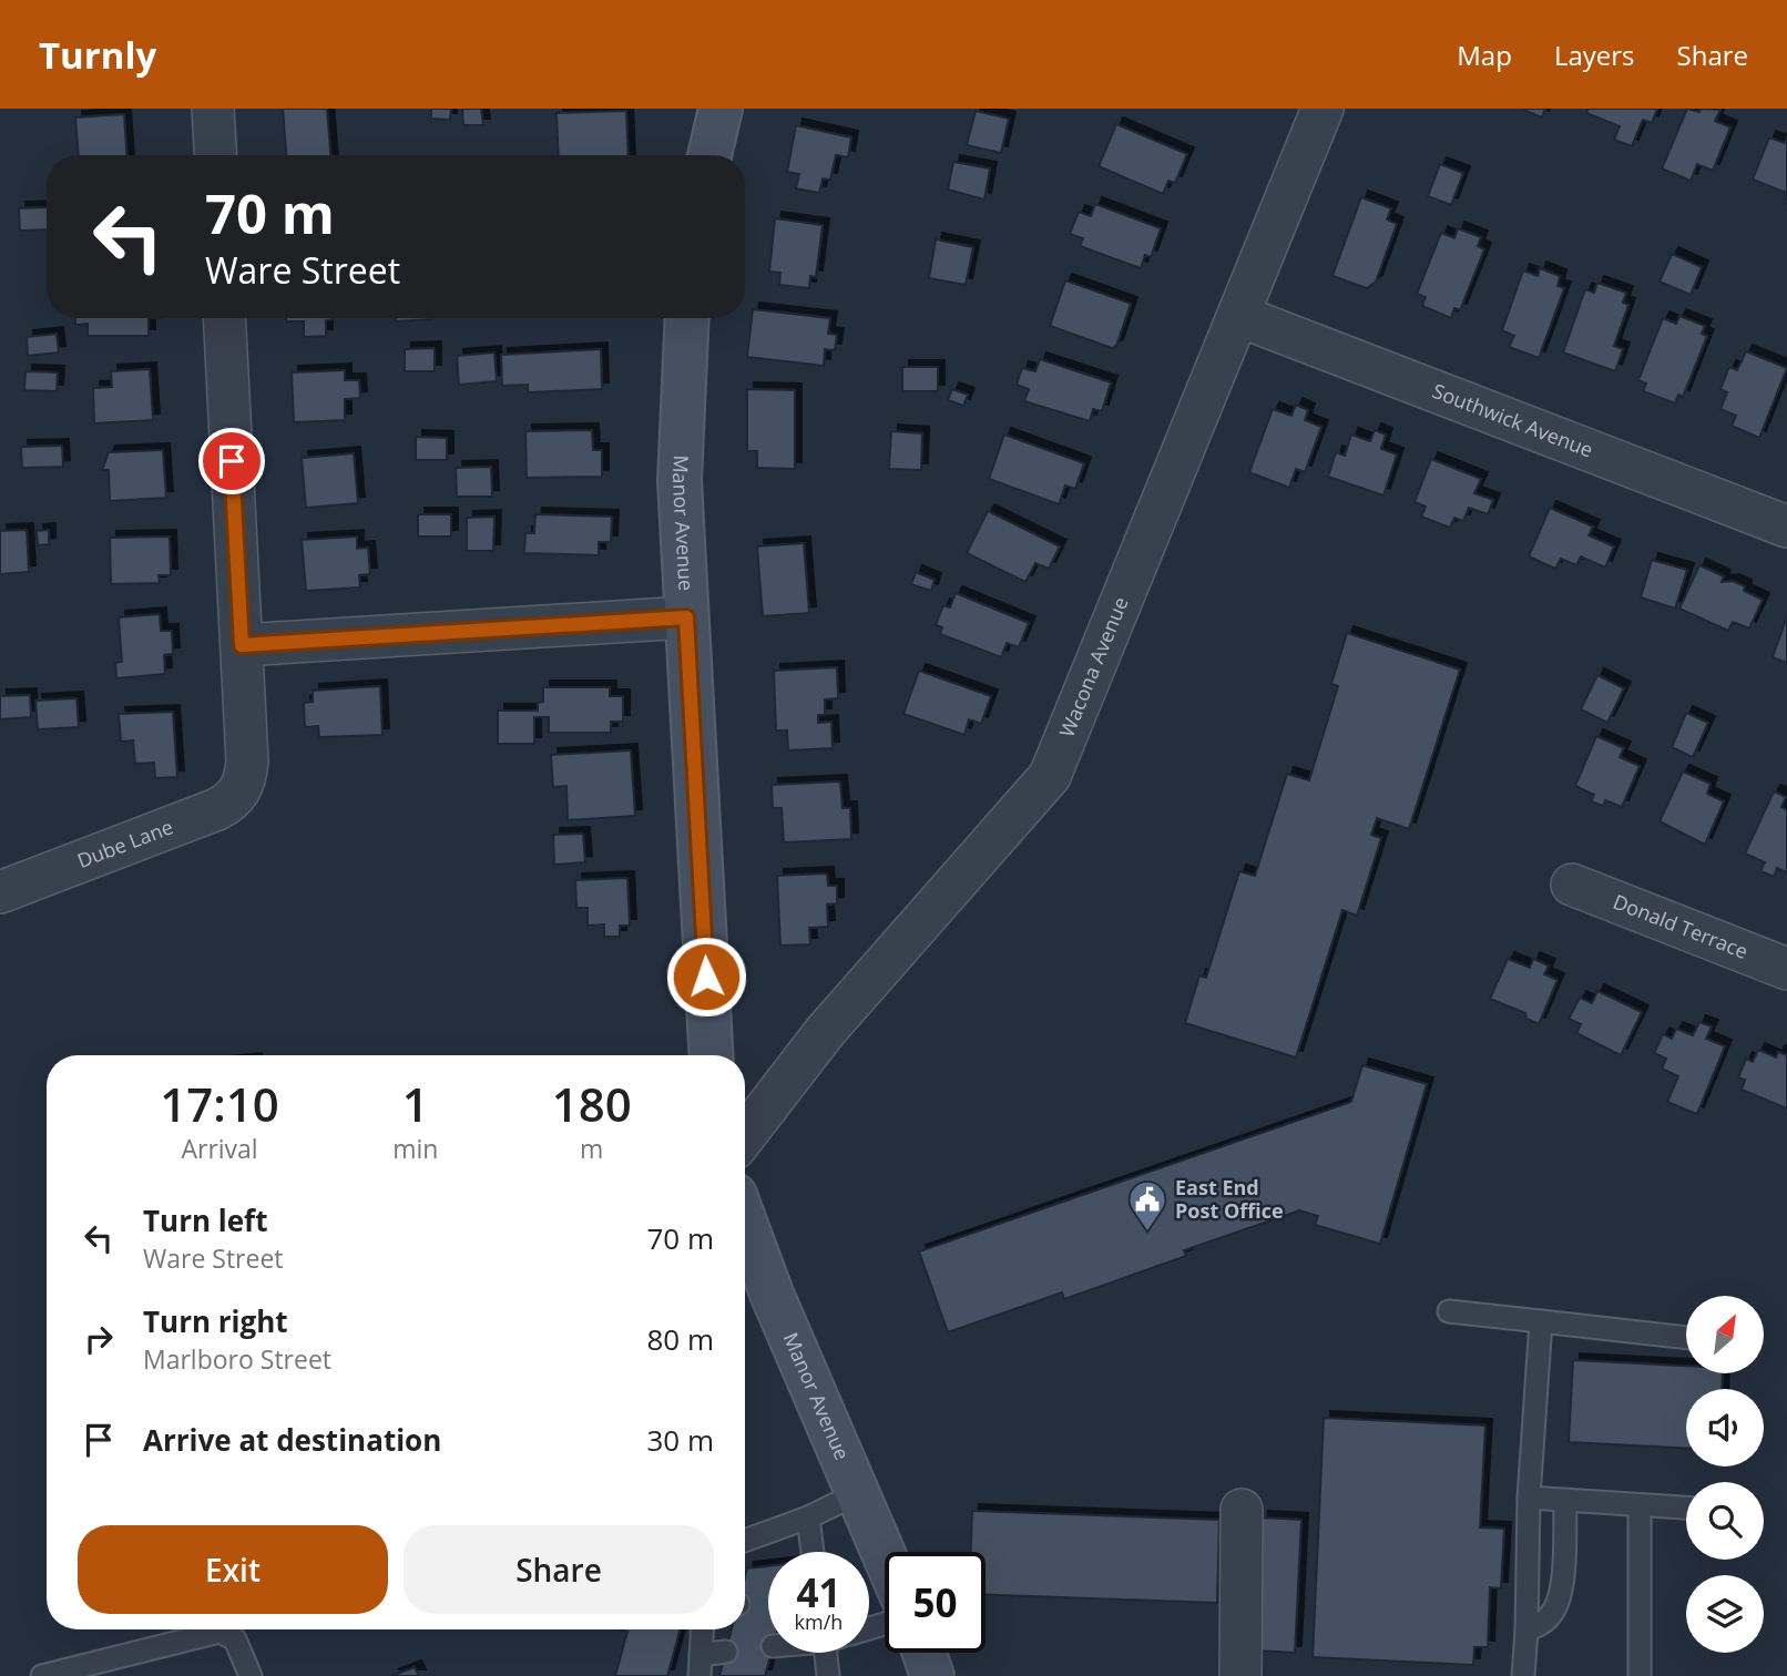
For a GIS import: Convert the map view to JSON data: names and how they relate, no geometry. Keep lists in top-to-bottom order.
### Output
{
  "streets": {
    "main road": ["Manor Avenue"],
    "street": [
      "Southwick Avenue",
      "Wacona Avenue",
      "Dube Lane",
      "Donald Terrace"
    ]
  },
  "crossings": [
    ["Southwick Avenue", "Wacona Avenue"]
  ],
  "places": {
    "public building": ["East End Post Office"]
  },
  "north": "top right",
  "page": {
    "header": "Turnly",
    "nav": ["Map", "Layers", "Share"],
    "turn": ["70 m", "Ware Street"],
    "eta": [
      "17:10",
      "Arrival",
      "1",
      "min",
      "180",
      "m"
    ],
    "list": [
      {
        "name": "Turn left",
        "note": "Ware Street",
        "value": "70 m"
      },
      {
        "name": "Turn right",
        "note": "Marlboro Street",
        "value": "80 m"
      },
      {
        "name": "Arrive at destination",
        "value": "30 m"
      }
    ],
    "buttons": ["Exit", "Share"],
    "speed": "41 km/h",
    "limit": "50"
  }
}
